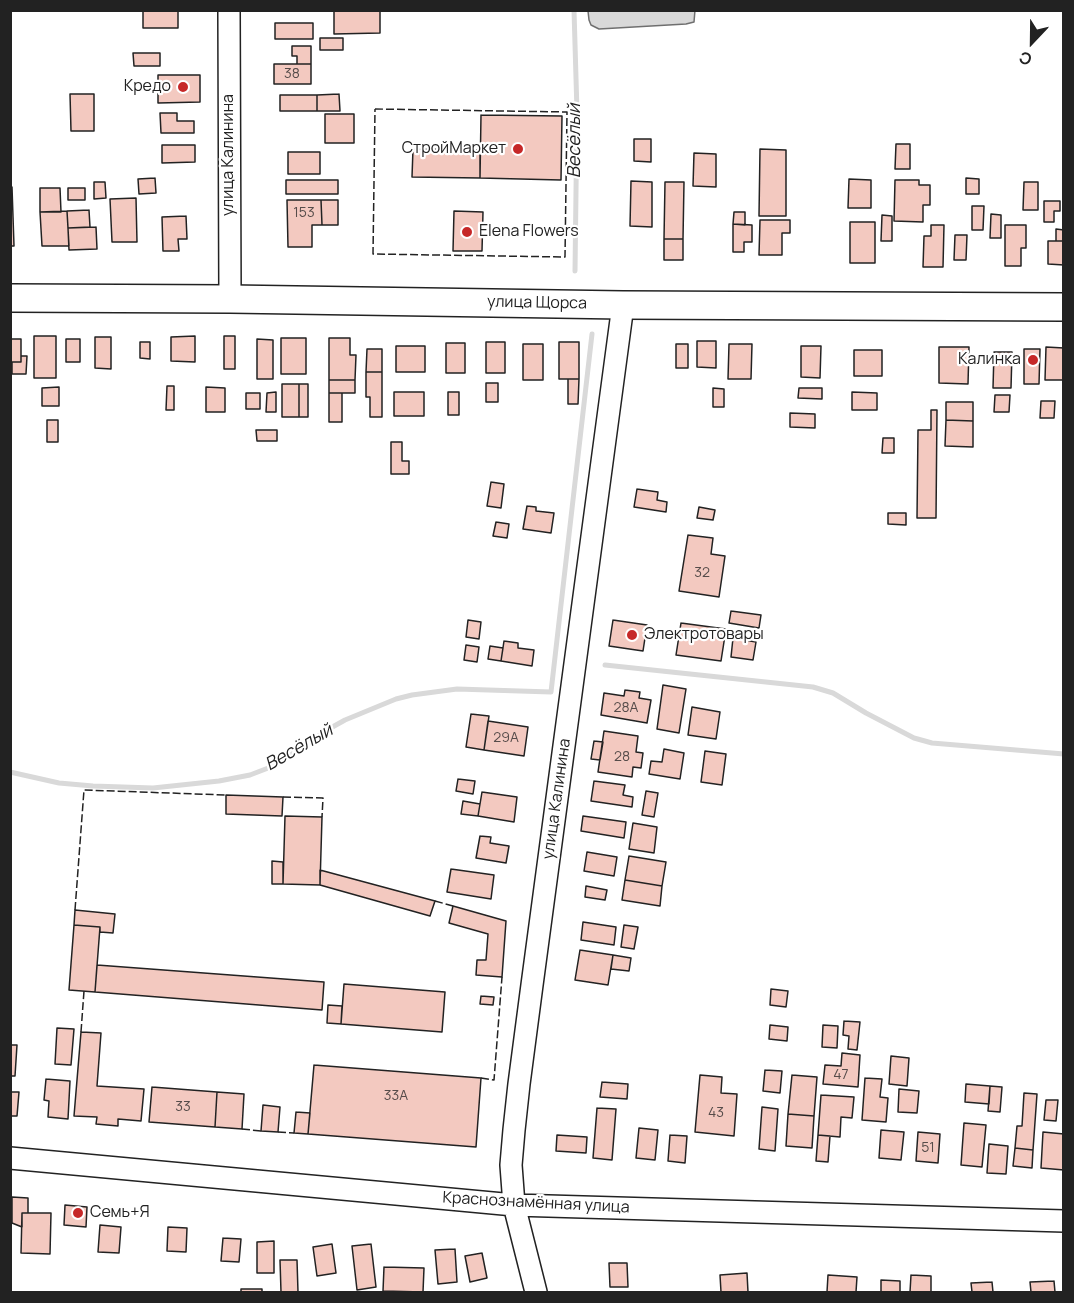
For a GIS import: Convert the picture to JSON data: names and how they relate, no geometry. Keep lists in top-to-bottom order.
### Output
{
  "streets": {
    "main road": ["улица Щорса"],
    "street": ["улица Калинина", "Краснознамённая улица"]
  },
  "crossings": [
    ["улица Калинина", "улица Щорса"],
    ["улица Калинина", "Краснознамённая улица"]
  ],
  "water": ["Весёлый"],
  "places": [
    "Кредо",
    "СтройМаркет",
    "Elena Flowers",
    "Калинка",
    "Электротовары",
    "Семь+Я"
  ],
  "house_numbers": [
    "38",
    "153",
    "32",
    "28А",
    "29А",
    "28",
    "47",
    "33А",
    "33",
    "43",
    "51"
  ],
  "north": "bottom"
}
